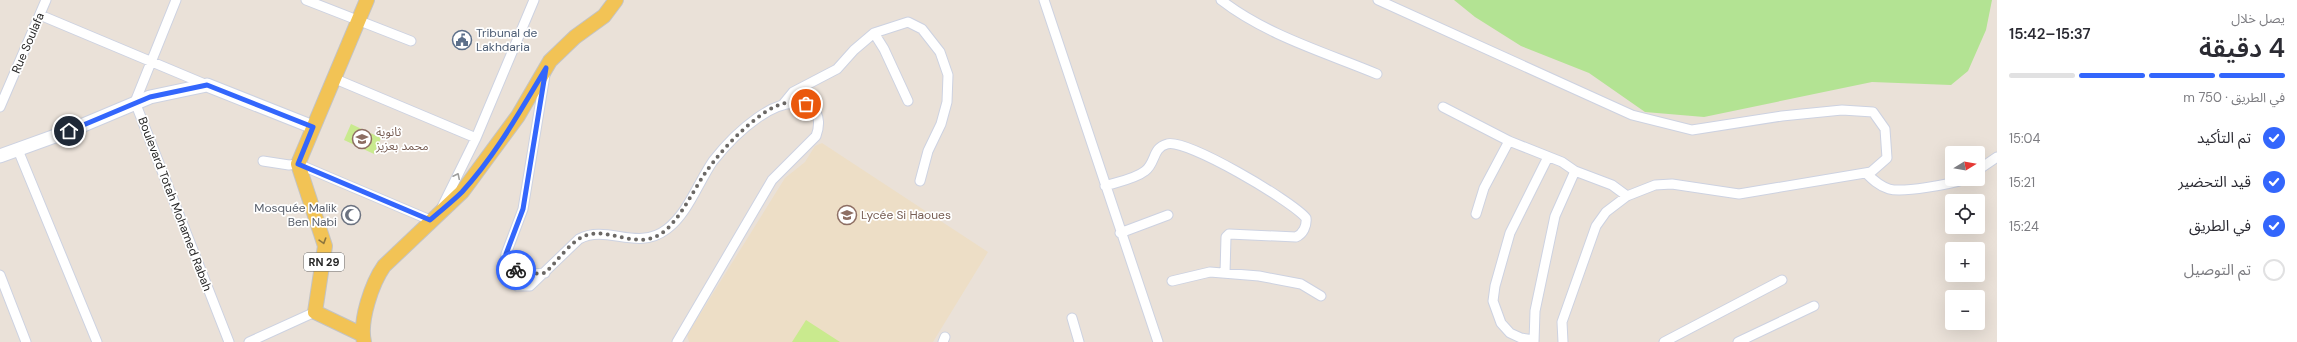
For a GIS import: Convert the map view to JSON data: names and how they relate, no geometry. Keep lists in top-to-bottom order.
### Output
{
  "streets": {
    "main road": ["RN 29"],
    "street": ["Rue Soulafa", "Boulevard Totah Mohamed Rabah"]
  },
  "places": {
    "public building": ["Tribunal de Lakhdaria"],
    "school or university": ["ثانوية محمد بعزيز", "Lycée Si Haoues"],
    "mosque": ["Mosquée Malik Ben Nabi"]
  },
  "north": "right",
  "page": {
    "heading": ["4 دقيقة", "يصل خلال", "15:37–15:42"],
    "bar": "في الطريق · 750 m",
    "list": [
      ["تم التأكيد", "15:04"],
      ["قيد التحضير", "15:21"],
      ["في الطريق", "15:24"],
      "تم التوصيل"
    ],
    "map_buttons": ["+", "−"]
  }
}
